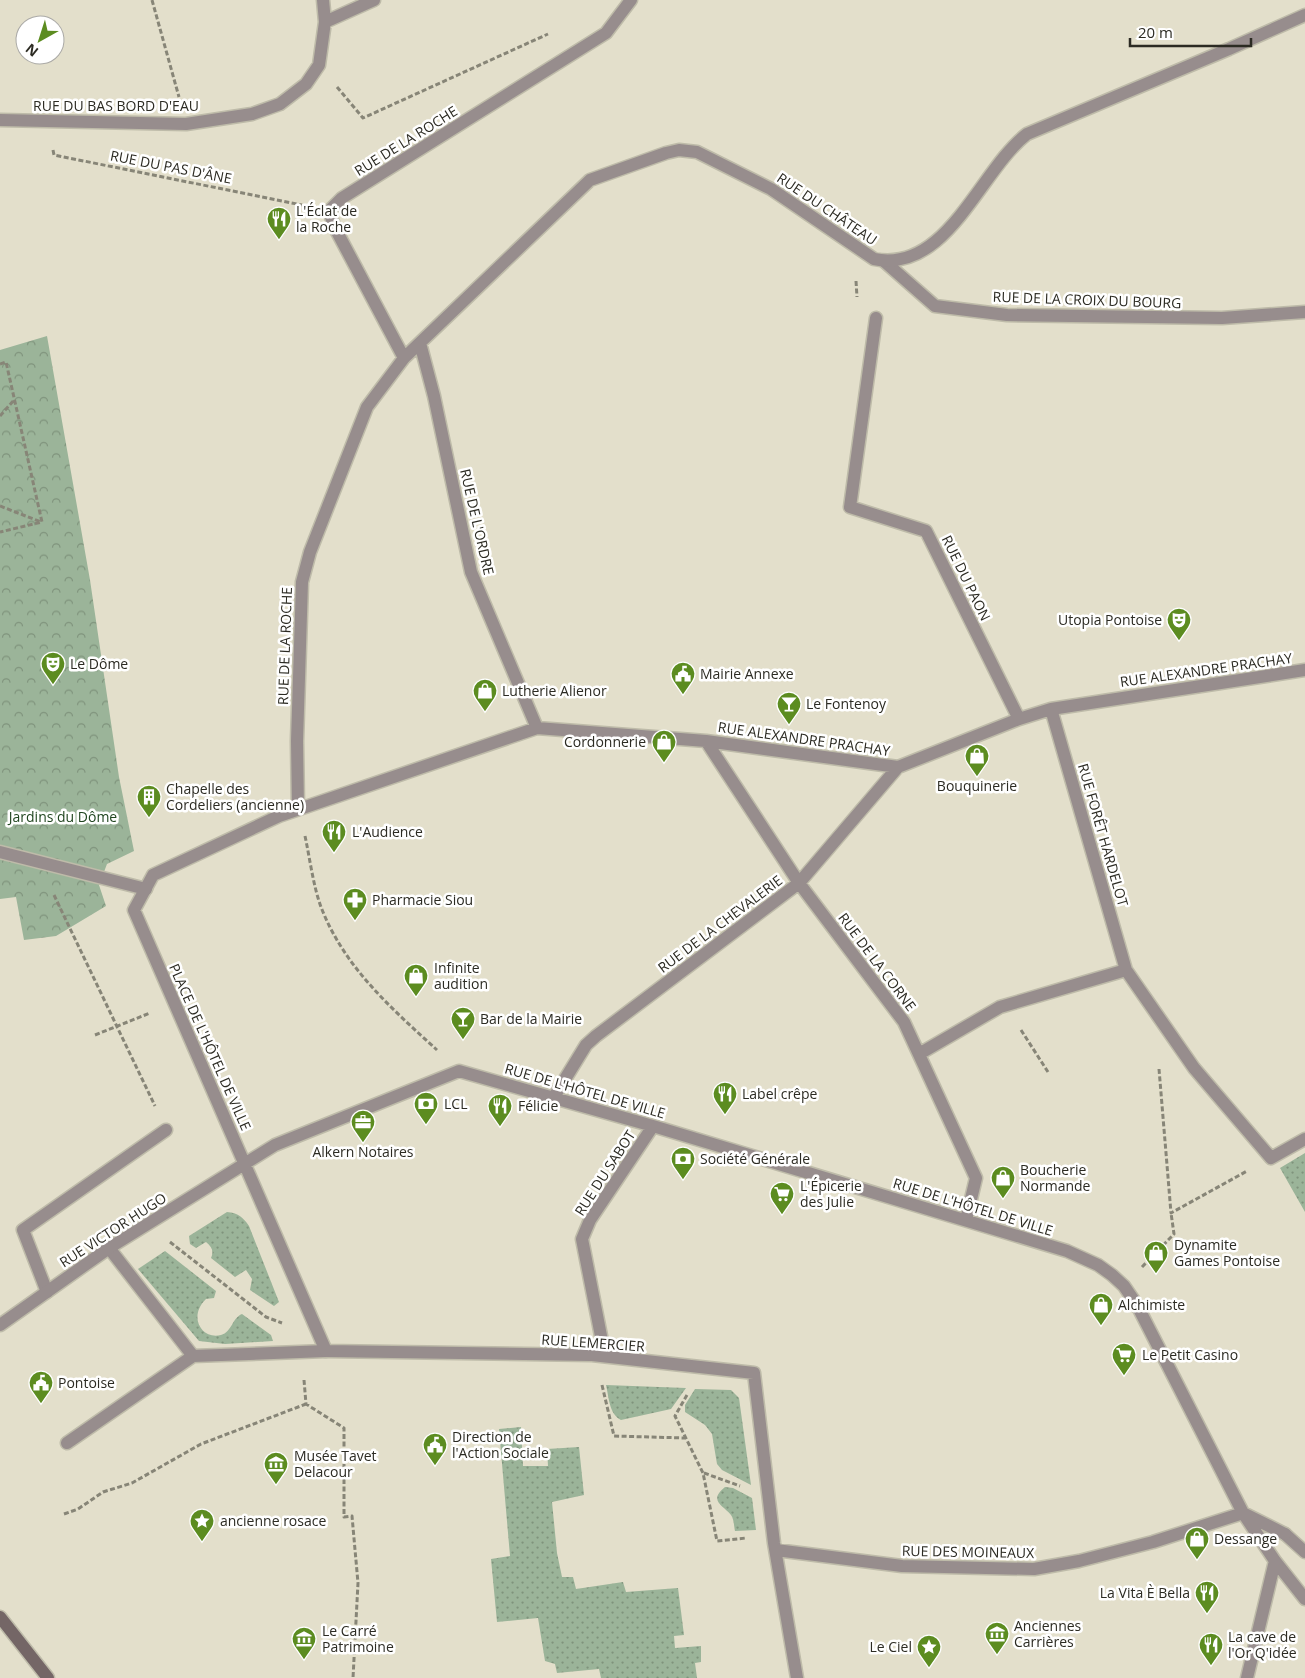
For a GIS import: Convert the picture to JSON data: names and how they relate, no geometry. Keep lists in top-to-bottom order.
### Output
{
  "streets": {
    "street": [
      "RUE DU BAS BORD D'EAU",
      "RUE DE LA ROCHE",
      "RUE DU CHÂTEAU",
      "RUE DE LA CROIX DU BOURG",
      "RUE DE L'ORDRE",
      "RUE DU PAON",
      "RUE ALEXANDRE PRACHAY",
      "RUE FORÊT HARDELOT",
      "RUE DE LA CHEVALERIE",
      "RUE DE LA CORNE",
      "PLACE DE L'HÔTEL DE VILLE",
      "RUE DE L'HÔTEL DE VILLE",
      "RUE DU SABOT",
      "RUE VICTOR HUGO",
      "RUE LEMERCIER",
      "RUE DES MOINEAUX"
    ],
    "path": ["RUE DU PAS D'ÂNE"]
  },
  "crossings": [
    ["RUE DE LA ROCHE", "RUE DU CHÂTEAU"],
    ["RUE DE LA ROCHE", "RUE DE L'ORDRE"],
    ["RUE DE LA ROCHE", "RUE ALEXANDRE PRACHAY"],
    ["RUE DE LA ROCHE", "PLACE DE L'HÔTEL DE VILLE"],
    ["RUE DU CHÂTEAU", "RUE DE LA CROIX DU BOURG"],
    ["RUE DU CHÂTEAU", "RUE DE L'ORDRE"],
    ["RUE DE L'ORDRE", "RUE ALEXANDRE PRACHAY"],
    ["RUE DU PAON", "RUE ALEXANDRE PRACHAY"],
    ["RUE ALEXANDRE PRACHAY", "RUE FORÊT HARDELOT"],
    ["RUE ALEXANDRE PRACHAY", "RUE DE LA CHEVALERIE"],
    ["RUE ALEXANDRE PRACHAY", "RUE DE LA CORNE"],
    ["RUE ALEXANDRE PRACHAY", "PLACE DE L'HÔTEL DE VILLE"],
    ["RUE DE LA CHEVALERIE", "RUE DE LA CORNE"],
    ["RUE DE LA CHEVALERIE", "RUE DE L'HÔTEL DE VILLE"],
    ["RUE DE LA CORNE", "RUE DE L'HÔTEL DE VILLE"],
    ["PLACE DE L'HÔTEL DE VILLE", "RUE VICTOR HUGO"],
    ["RUE DE L'HÔTEL DE VILLE", "RUE DU SABOT"],
    ["RUE DE L'HÔTEL DE VILLE", "RUE DES MOINEAUX"],
    ["RUE DU SABOT", "RUE LEMERCIER"],
    ["RUE LEMERCIER", "RUE DES MOINEAUX"]
  ],
  "parks": ["Jardins du Dôme"],
  "places": {
    "restaurant": [
      "L'Éclat de la Roche",
      "L'Audience",
      "Label crêpe",
      "Félicie",
      "La Vita È Bella",
      "La cave de l'Or Q'idée"
    ],
    "theatre": ["Utopia Pontoise", "Le Dôme"],
    "public building": ["Mairie Annexe", "Pontoise", "Direction de l'Action Sociale"],
    "shop": [
      "Lutherie Alienor",
      "Cordonnerie",
      "Bouquinerie",
      "Infinite audition",
      "Boucherie Normande",
      "Dynamite Games Pontoise",
      "Alchimiste",
      "Dessange"
    ],
    "bar": ["Le Fontenoy", "Bar de la Mairie"],
    "building": ["Chapelle des Cordeliers (ancienne)"],
    "pharmacy": ["Pharmacie Siou"],
    "bank": ["LCL", "Société Générale"],
    "office": ["Alkern Notaires"],
    "supermarket": ["L'Épicerie des Julie", "Le Petit Casino"],
    "museum": ["Musée Tavet Delacour", "Anciennes Carrières", "Le Carré Patrimoine"],
    "place": ["ancienne rosace", "Le Ciel"]
  },
  "scale_bar": "20 m",
  "north": "bottom left"
}
